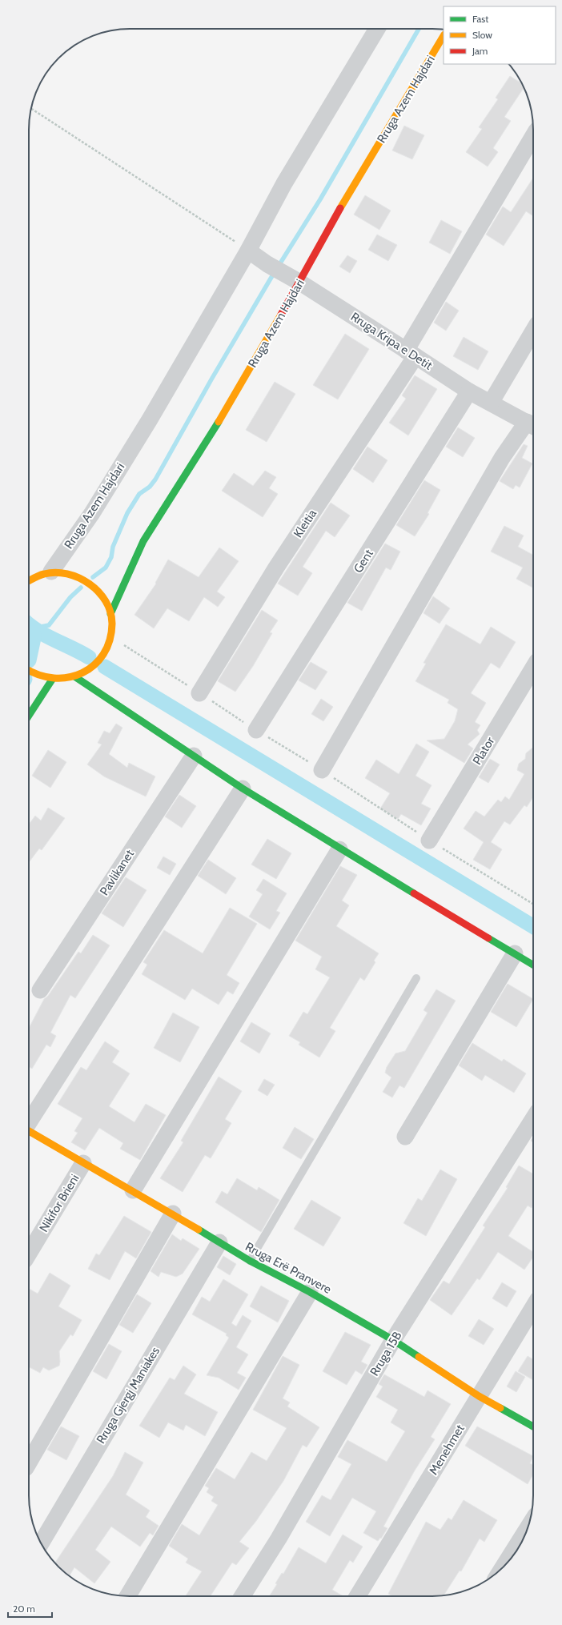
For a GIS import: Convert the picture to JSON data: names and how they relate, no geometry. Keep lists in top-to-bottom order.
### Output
{
  "streets": {
    "street": [
      "Rruga Azem Hajdari",
      "Rruga Kripa e Detit",
      "Kleitia",
      "Gent",
      "Plator",
      "Pavlikanet",
      "Nikifor Brieni",
      "Rruga Erë Pranvere",
      "Rruga 15B",
      "Rruga Gjergj Maniakes",
      "Menehmet"
    ]
  },
  "crossings": [
    ["Rruga Azem Hajdari", "Rruga Kripa e Detit"],
    ["Rruga Kripa e Detit", "Kleitia"],
    ["Rruga Kripa e Detit", "Gent"],
    ["Nikifor Brieni", "Rruga Erë Pranvere"],
    ["Rruga Erë Pranvere", "Rruga 15B"],
    ["Rruga Erë Pranvere", "Rruga Gjergj Maniakes"],
    ["Rruga Erë Pranvere", "Menehmet"]
  ],
  "legend": ["Fast", "Slow", "Jam"],
  "scale_bar": "20 m"
}
